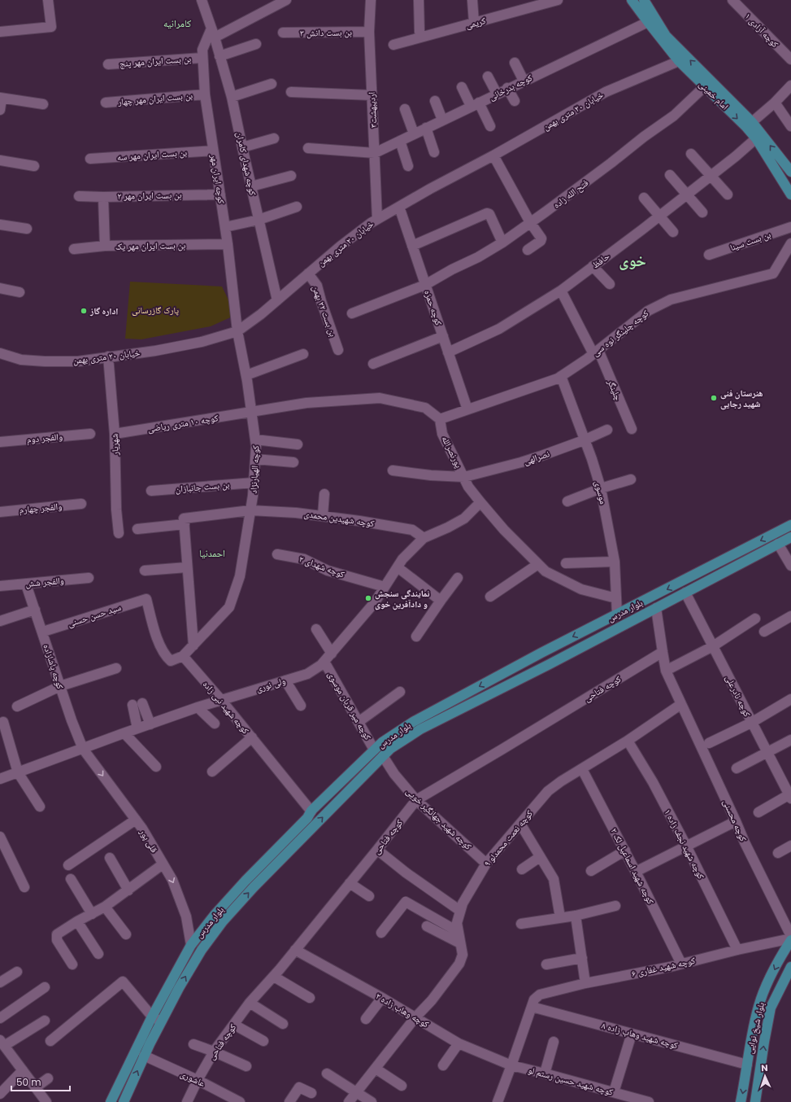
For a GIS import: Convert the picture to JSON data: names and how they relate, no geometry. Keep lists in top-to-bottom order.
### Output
{
  "streets": {
    "main road": ["امام خمینی", "بلوار مدرس", "بلوار شیخ نوایی"],
    "street": [
      "کریمی",
      "کوچه آزادی ۱",
      "بن بست دانش ۳",
      "بن بست ایران مهر پنج",
      "کوچه بدرخانی",
      "بن بست ایران مهر چهار",
      "اردیبهشت۳",
      "خیابان ۲۰ متری بهمن",
      "بن بست ایران مهر سه",
      "کوچه شهدای کامران",
      "کوچه ایران مهر",
      "فتح الله زاده",
      "۲ بن بست ایران مهر",
      "بن بست سینا",
      "بن بست ایران مهر یک",
      "حافظ",
      "کوچه حمزه",
      "بن بست ۲۲ بهمن",
      "کوچه چلینگر نوه سی",
      "چلینگر",
      "کوچه ۱۰ متری ریاضی",
      "والفجر دوم",
      "شهریار",
      "پورنصرالله",
      "نصرالهی",
      "کوچه الهیارنژاد",
      "بن بست جانبازان",
      "موسوی",
      "والفجر چهارم",
      "کوچه شهیدین محمدی",
      "کوچه شهدای ۲",
      "والفجر شش",
      "سید حسن حسنی",
      "کوچه پاشازاده",
      "ولی نوری",
      "کوچه فتاحی",
      "کوچه نادرعلی",
      "کوچه میر قربان موسوی",
      "کوچه شهید نبی زاده",
      "کوچه شهید جهانگیر خویی",
      "کوچه محسنی",
      "کوچه نعمت محمدلو ۹",
      "قلی پور",
      "کوچه شهید نجف زاده ۱",
      "کوچه شهید اسماعیل لک ۲",
      "کوچه شهید غفاری ۶",
      "کوچه وهاب زاده ۲",
      "کوچه شهید وهاب زاده ۸",
      "عاشوری",
      "کوچه شهید حسین رستم لو"
    ]
  },
  "crossings": [
    ["بن بست دانش ۳", "اردیبهشت۳"],
    ["بن بست ایران مهر پنج", "کوچه ایران مهر"],
    ["کوچه بدرخانی", "امام خمینی"],
    ["کوچه بدرخانی", "اردیبهشت۳"],
    ["امام خمینی", "خیابان ۲۰ متری بهمن"],
    ["امام خمینی", "فتح الله زاده"],
    ["امام خمینی", "حافظ"],
    ["بن بست ایران مهر چهار", "کوچه ایران مهر"],
    ["اردیبهشت۳", "خیابان ۲۰ متری بهمن"],
    ["خیابان ۲۰ متری بهمن", "کوچه شهدای کامران"],
    ["خیابان ۲۰ متری بهمن", "کوچه ایران مهر"],
    ["خیابان ۲۰ متری بهمن", "کوچه حمزه"],
    ["خیابان ۲۰ متری بهمن", "بن بست ۲۲ بهمن"],
    ["خیابان ۲۰ متری بهمن", "شهریار"],
    ["خیابان ۲۰ متری بهمن", "کوچه الهیارنژاد"],
    ["بن بست ایران مهر سه", "کوچه ایران مهر"],
    ["کوچه شهدای کامران", "کوچه ایران مهر"],
    ["کوچه ایران مهر", "۲ بن بست ایران مهر"],
    ["کوچه ایران مهر", "بن بست ایران مهر یک"],
    ["کوچه ایران مهر", "کوچه الهیارنژاد"],
    ["فتح الله زاده", "کوچه حمزه"],
    ["حافظ", "کوچه حمزه"],
    ["حافظ", "چلینگر"],
    ["کوچه حمزه", "کوچه چلینگر نوه سی"],
    ["کوچه چلینگر نوه سی", "چلینگر"],
    ["کوچه چلینگر نوه سی", "پورنصرالله"],
    ["کوچه چلینگر نوه سی", "موسوی"],
    ["کوچه ۱۰ متری ریاضی", "شهریار"],
    ["کوچه ۱۰ متری ریاضی", "کوچه الهیارنژاد"],
    ["پورنصرالله", "نصرالهی"],
    ["پورنصرالله", "موسوی"],
    ["پورنصرالله", "ولی نوری"],
    ["نصرالهی", "موسوی"],
    ["کوچه الهیارنژاد", "بن بست جانبازان"],
    ["کوچه الهیارنژاد", "کوچه شهیدین محمدی"],
    ["موسوی", "بلوار مدرس"],
    ["کوچه شهیدین محمدی", "ولی نوری"],
    ["کوچه شهدای ۲", "ولی نوری"],
    ["والفجر شش", "کوچه پاشازاده"],
    ["بلوار مدرس", "کوچه نادرعلی"],
    ["بلوار مدرس", "کوچه میر قربان موسوی"],
    ["بلوار مدرس", "کوچه شهید نبی زاده"],
    ["بلوار مدرس", "کوچه شهید جهانگیر خویی"],
    ["بلوار مدرس", "کوچه محسنی"],
    ["بلوار مدرس", "قلی پور"],
    ["بلوار مدرس", "عاشوری"],
    ["سید حسن حسنی", "کوچه پاشازاده"],
    ["سید حسن حسنی", "کوچه شهید نبی زاده"],
    ["کوچه پاشازاده", "ولی نوری"],
    ["کوچه پاشازاده", "قلی پور"],
    ["ولی نوری", "کوچه میر قربان موسوی"],
    ["ولی نوری", "کوچه شهید نبی زاده"],
    ["ولی نوری", "قلی پور"],
    ["کوچه فتاحی", "کوچه شهید جهانگیر خویی"],
    ["کوچه فتاحی", "کوچه محسنی"],
    ["کوچه فتاحی", "کوچه وهاب زاده ۲"],
    ["کوچه فتاحی", "عاشوری"],
    ["کوچه شهید جهانگیر خویی", "کوچه نعمت محمدلو ۹"],
    ["کوچه محسنی", "کوچه نعمت محمدلو ۹"],
    ["کوچه محسنی", "کوچه شهید غفاری ۶"],
    ["کوچه محسنی", "بلوار شیخ نوایی"],
    ["کوچه نعمت محمدلو ۹", "کوچه شهید نجف زاده ۱"],
    ["کوچه نعمت محمدلو ۹", "کوچه شهید اسماعیل لک ۲"],
    ["کوچه نعمت محمدلو ۹", "کوچه وهاب زاده ۲"],
    ["کوچه شهید نجف زاده ۱", "کوچه شهید غفاری ۶"],
    ["کوچه شهید اسماعیل لک ۲", "کوچه شهید غفاری ۶"],
    ["کوچه شهید غفاری ۶", "بلوار شیخ نوایی"],
    ["کوچه شهید غفاری ۶", "کوچه شهید وهاب زاده ۸"],
    ["کوچه وهاب زاده ۲", "کوچه شهید حسین رستم لو"],
    ["بلوار شیخ نوایی", "کوچه شهید وهاب زاده ۸"]
  ],
  "districts": ["کامرانیه", "خوی", "احمدنیا"],
  "parks": ["پارک گازرسانی"],
  "places": ["اداره گاز", "هنرستان فنی شهید رجایی", "نمایندگی سنجش و دادآفرین خوی"],
  "scale_bar": "50 m",
  "north": "top"
}
